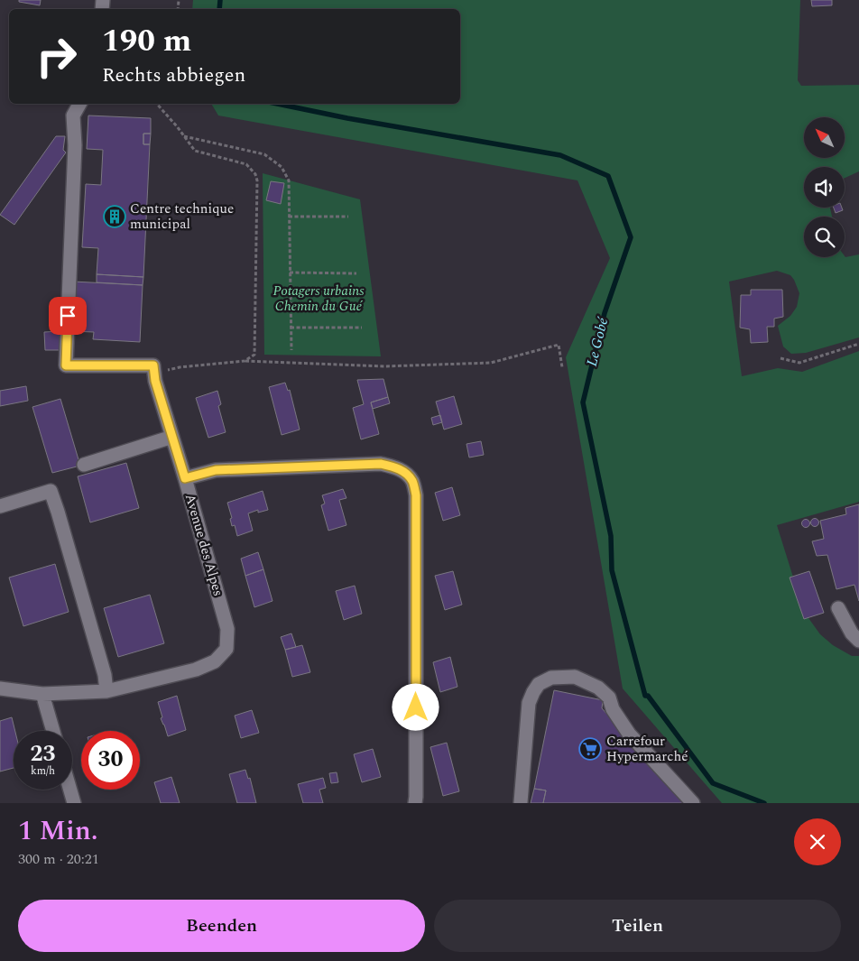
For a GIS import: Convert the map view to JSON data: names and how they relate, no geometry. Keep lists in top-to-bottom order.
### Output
{
  "streets": {
    "street": ["Avenue des Alpes"]
  },
  "water": ["Le Gobé"],
  "parks": ["Potagers urbains Chemin du Gué"],
  "places": {
    "building": ["Centre technique municipal"],
    "supermarket": ["Carrefour Hypermarché"]
  },
  "north": "top left",
  "page": {
    "turn": ["190 m", "Rechts abbiegen"],
    "speed": "23 km/h",
    "limit": "30",
    "heading": ["1 Min.", "300 m · 20:21"],
    "buttons": ["Beenden", "Teilen"]
  }
}
